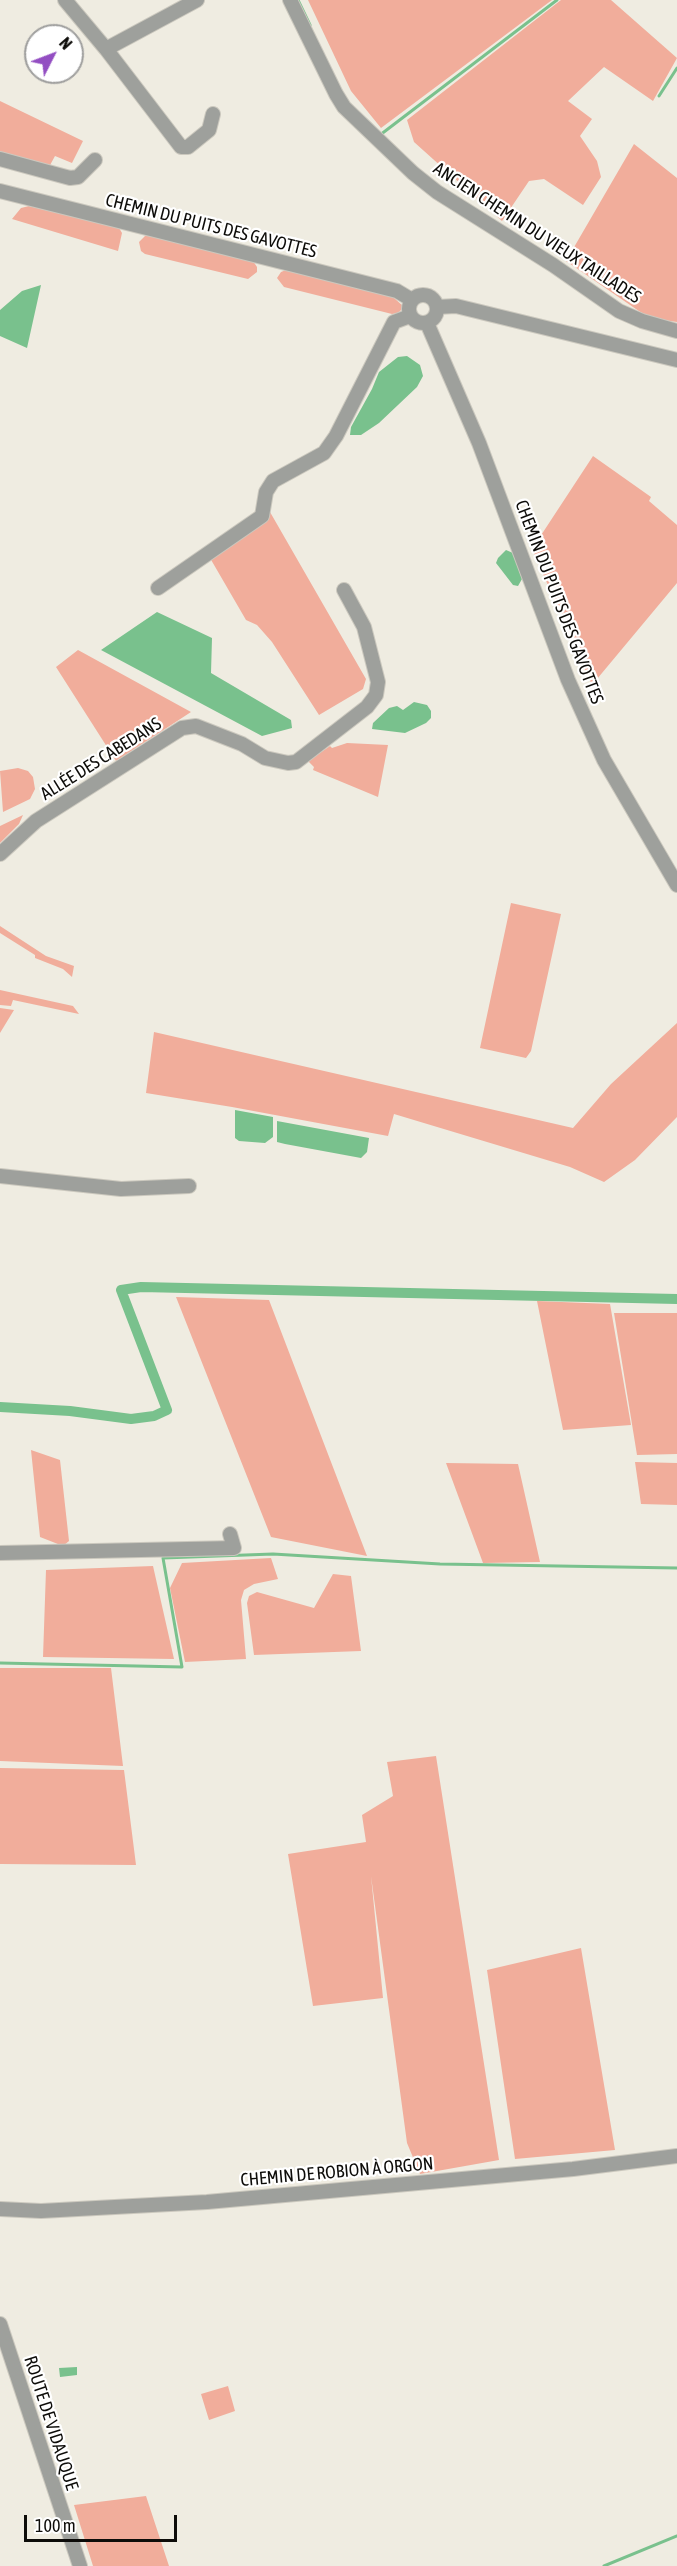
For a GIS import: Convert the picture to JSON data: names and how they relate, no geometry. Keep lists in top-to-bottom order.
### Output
{
  "streets": {
    "street": [
      "CHEMIN DU PUITS DES GAVOTTES",
      "ANCIEN CHEMIN DU VIEUX TAILLADES",
      "ALLÉE DES CABEDANS",
      "CHEMIN DE ROBION À ORGON",
      "ROUTE DE VIDAUQUE"
    ]
  },
  "scale_bar": "100 m",
  "north": "top right"
}
